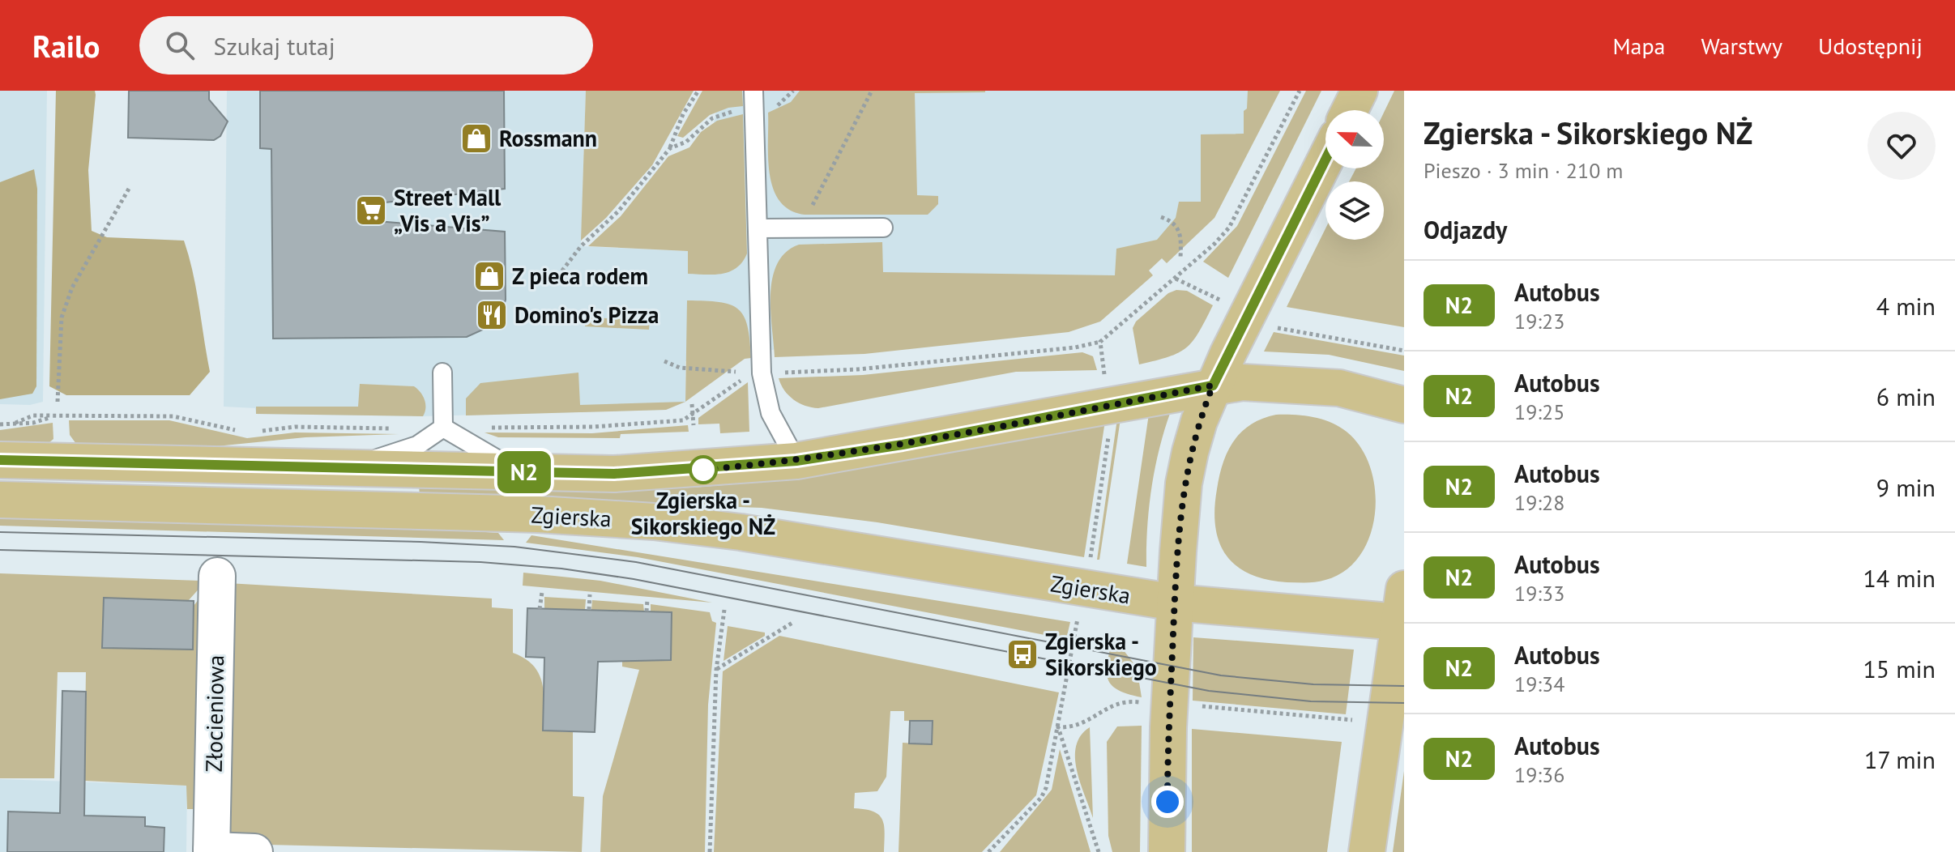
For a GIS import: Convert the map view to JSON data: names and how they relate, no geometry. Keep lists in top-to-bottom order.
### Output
{
  "streets": {
    "main road": ["Zgierska"],
    "street": ["Złocieniowa"]
  },
  "places": {
    "shop": ["Rossmann", "Z pieca rodem"],
    "supermarket": ["Street Mall „Vis a Vis”"],
    "restaurant": ["Domino's Pizza"],
    "other": ["Zgierska - Sikorskiego NŻ"],
    "bus stop": ["Zgierska - Sikorskiego"]
  },
  "lines": ["bus line N2"],
  "north": "left",
  "page": {
    "header": "Railo",
    "search": "Szukaj tutaj",
    "nav": ["Mapa", "Warstwy", "Udostępnij"],
    "on_map": "N2",
    "heading": [
      ["Zgierska - Sikorskiego NŻ", "Pieszo · 3 min · 210 m"],
      "Odjazdy"
    ],
    "list": [
      {
        "mark": "N2",
        "name": "Autobus",
        "note": "19:23",
        "value": "4 min"
      },
      {
        "mark": "N2",
        "name": "Autobus",
        "note": "19:25",
        "value": "6 min"
      },
      {
        "mark": "N2",
        "name": "Autobus",
        "note": "19:28",
        "value": "9 min"
      },
      {
        "mark": "N2",
        "name": "Autobus",
        "note": "19:33",
        "value": "14 min"
      },
      {
        "mark": "N2",
        "name": "Autobus",
        "note": "19:34",
        "value": "15 min"
      },
      {
        "mark": "N2",
        "name": "Autobus",
        "note": "19:36",
        "value": "17 min"
      }
    ]
  }
}
